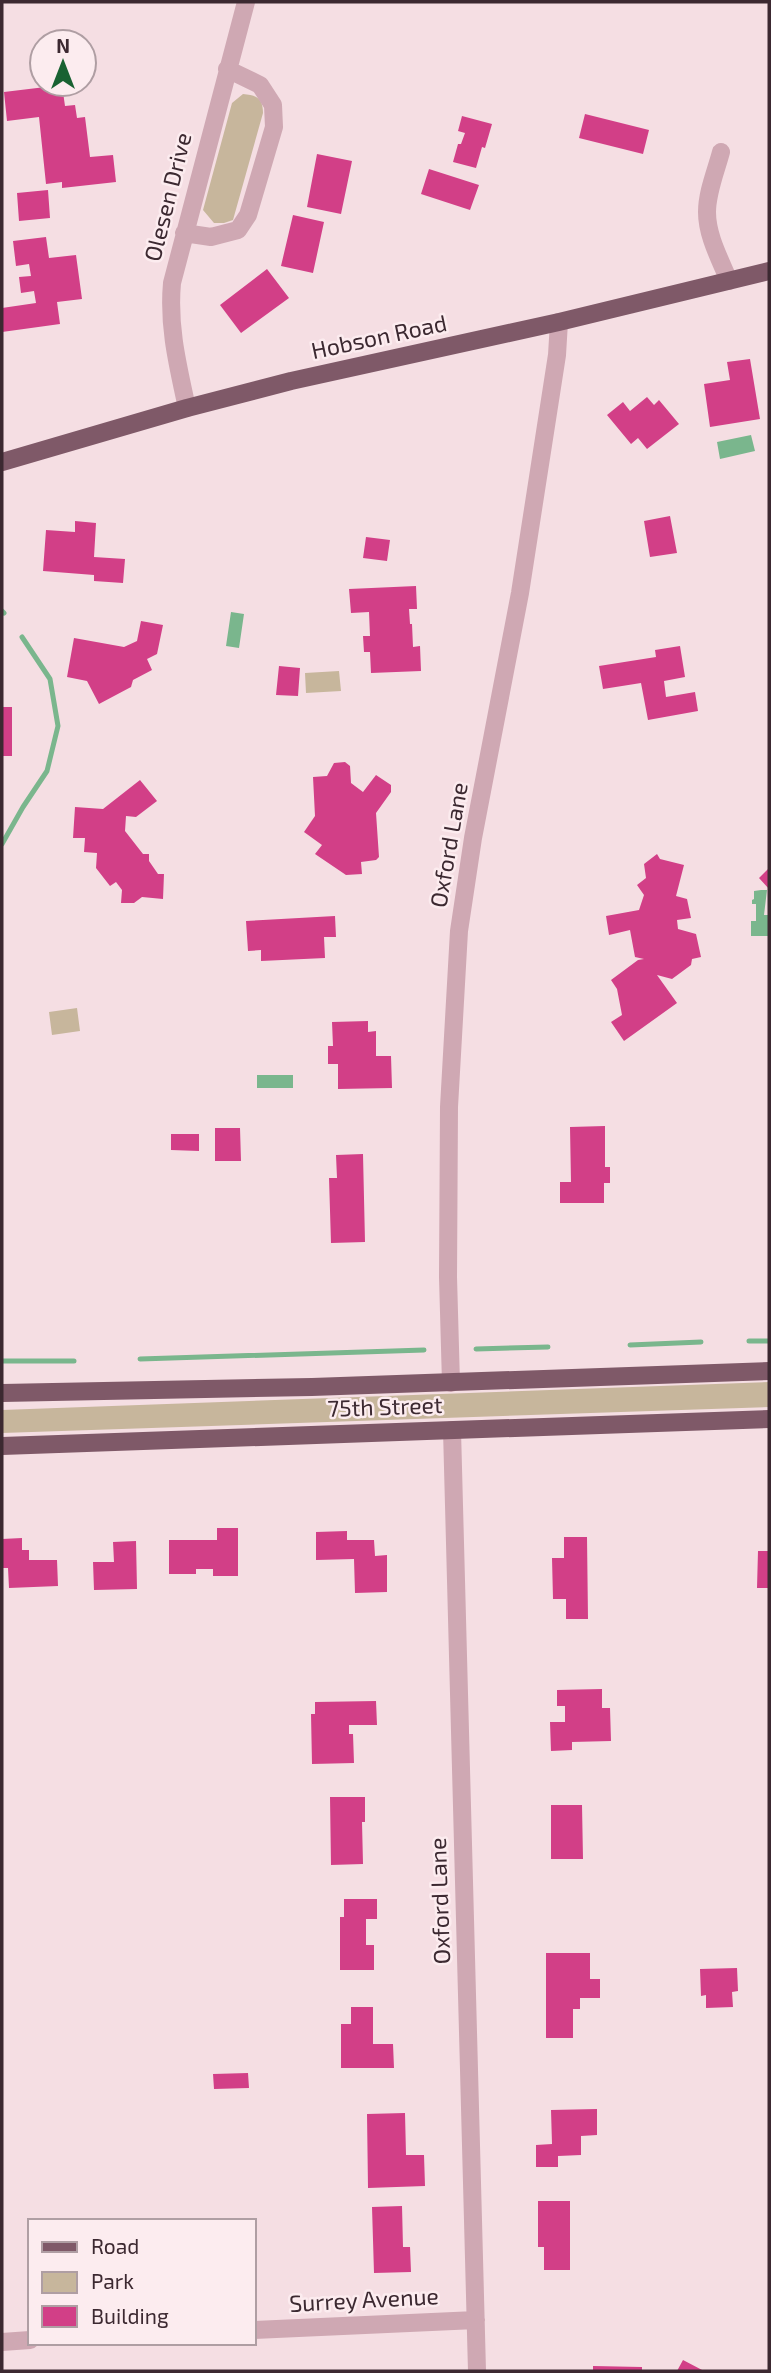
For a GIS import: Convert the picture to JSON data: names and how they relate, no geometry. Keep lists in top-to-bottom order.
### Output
{
  "streets": {
    "main road": ["Hobson Road", "75th Street"],
    "street": ["Olesen Drive", "Oxford Lane", "Surrey Avenue"]
  },
  "crossings": [
    ["Olesen Drive", "Hobson Road"],
    ["Hobson Road", "Oxford Lane"],
    ["Oxford Lane", "75th Street"],
    ["Oxford Lane", "Surrey Avenue"]
  ],
  "legend": ["Road", "Park", "Building"],
  "north": "top"
}
